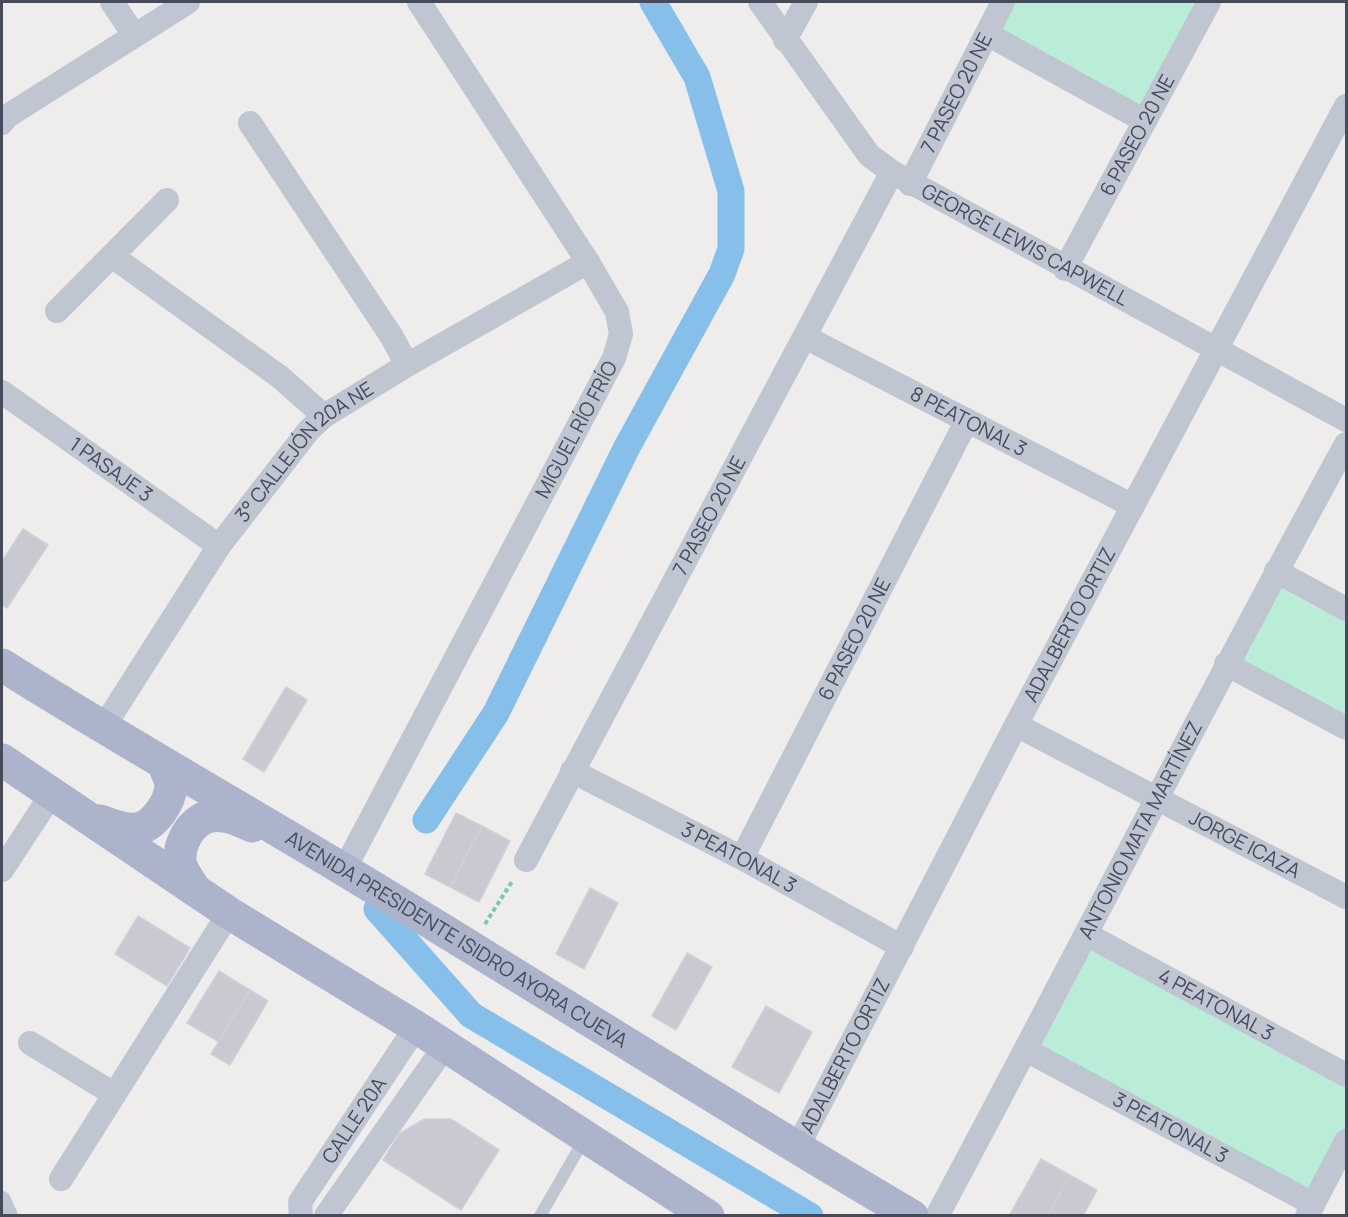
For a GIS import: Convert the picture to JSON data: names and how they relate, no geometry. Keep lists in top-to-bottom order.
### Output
{
  "streets": {
    "main road": ["AVENIDA PRESIDENTE ISIDRO AYORA CUEVA"],
    "street": [
      "7 PASEO 20 NE",
      "6 PASEO 20 NE",
      "GEORGE LEWIS CAPWELL",
      "8 PEATONAL 3",
      "MIGUEL RÍO FRÍO",
      "3° CALLEJÓN 20A NE",
      "1 PASAJE 3",
      "ADALBERTO ORTIZ",
      "ANTONIO MATA MARTÍNEZ",
      "JORGE ICAZA",
      "3 PEATONAL 3",
      "4 PEATONAL 3",
      "CALLE 20A"
    ]
  },
  "crossings": [
    ["7 PASEO 20 NE", "GEORGE LEWIS CAPWELL"],
    ["7 PASEO 20 NE", "8 PEATONAL 3"],
    ["7 PASEO 20 NE", "3 PEATONAL 3"],
    ["6 PASEO 20 NE", "GEORGE LEWIS CAPWELL"],
    ["6 PASEO 20 NE", "8 PEATONAL 3"],
    ["6 PASEO 20 NE", "3 PEATONAL 3"],
    ["GEORGE LEWIS CAPWELL", "ADALBERTO ORTIZ"],
    ["8 PEATONAL 3", "ADALBERTO ORTIZ"],
    ["MIGUEL RÍO FRÍO", "3° CALLEJÓN 20A NE"],
    ["MIGUEL RÍO FRÍO", "AVENIDA PRESIDENTE ISIDRO AYORA CUEVA"],
    ["3° CALLEJÓN 20A NE", "1 PASAJE 3"],
    ["3° CALLEJÓN 20A NE", "AVENIDA PRESIDENTE ISIDRO AYORA CUEVA"],
    ["ADALBERTO ORTIZ", "JORGE ICAZA"],
    ["ADALBERTO ORTIZ", "3 PEATONAL 3"],
    ["ADALBERTO ORTIZ", "AVENIDA PRESIDENTE ISIDRO AYORA CUEVA"],
    ["ANTONIO MATA MARTÍNEZ", "JORGE ICAZA"],
    ["ANTONIO MATA MARTÍNEZ", "3 PEATONAL 3"],
    ["ANTONIO MATA MARTÍNEZ", "4 PEATONAL 3"]
  ]
}
